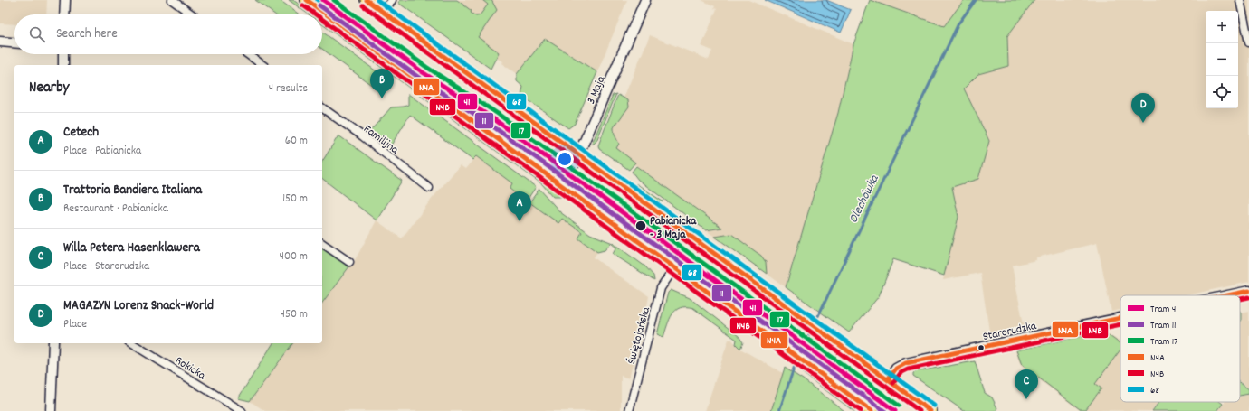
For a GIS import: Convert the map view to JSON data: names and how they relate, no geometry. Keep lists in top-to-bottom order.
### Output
{
  "streets": {
    "street": [
      "3 Maja",
      "Familijna",
      "Starorudzka",
      "Świętojańska",
      "Rokicka"
    ]
  },
  "water": ["Olechówka"],
  "places": ["Pabianicka - 3 Maja"],
  "lines": [
    "tram line 41",
    "tram line 17",
    "transit line N4A",
    "transit line 68",
    "tram line 11",
    "transit line N4B"
  ],
  "legend": [
    "Tram 41",
    "Tram 11",
    "Tram 17",
    "N4A",
    "N4B",
    "68"
  ],
  "page": {
    "map_buttons": ["+", "−"],
    "search": "Search here",
    "heading": ["Nearby", "4 results"],
    "pins": [
      "B",
      "D",
      "A",
      "C"
    ],
    "list": [
      {
        "mark": "A",
        "name": "Cetech",
        "note": "Place · Pabianicka",
        "value": "60 m"
      },
      {
        "mark": "B",
        "name": "Trattoria Bandiera Italiana",
        "note": "Restaurant · Pabianicka",
        "value": "150 m"
      },
      {
        "mark": "C",
        "name": "Willa Petera Hasenklawera",
        "note": "Place · Starorudzka",
        "value": "400 m"
      },
      {
        "mark": "D",
        "name": "MAGAZYN Lorenz Snack-World",
        "note": "Place",
        "value": "450 m"
      }
    ]
  }
}
